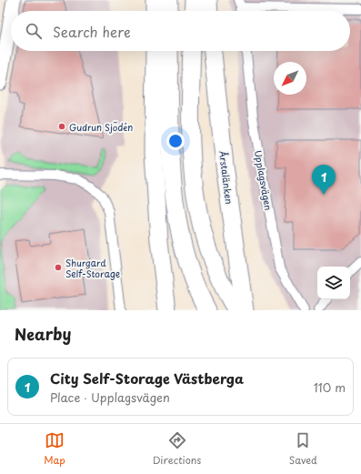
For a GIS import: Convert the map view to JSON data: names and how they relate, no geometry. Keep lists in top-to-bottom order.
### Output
{
  "streets": {
    "highway": ["Årstalänken"],
    "street": ["Upplagsvägen"]
  },
  "places": ["Gudrun Sjödén", "Shurgard Self-Storage"],
  "north": "bottom left",
  "page": {
    "search": "Search here",
    "pins": "1",
    "heading": "Nearby",
    "list": [
      {
        "mark": "1",
        "name": "City Self-Storage Västberga",
        "note": "Place · Upplagsvägen",
        "value": "110 m"
      }
    ],
    "nav": ["Map", "Directions", "Saved"]
  }
}
